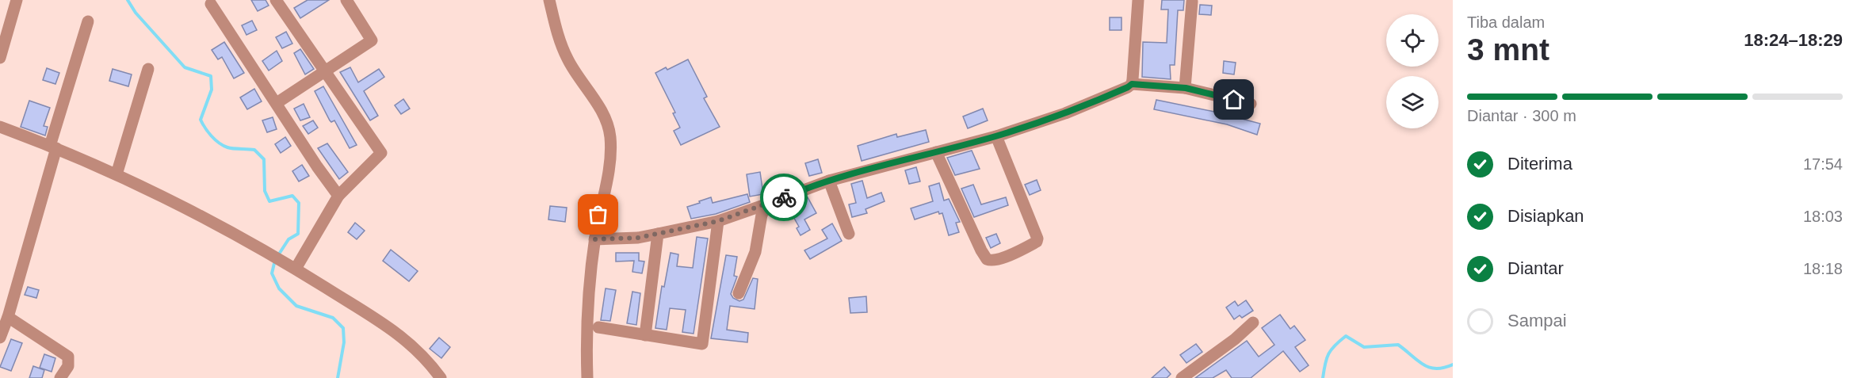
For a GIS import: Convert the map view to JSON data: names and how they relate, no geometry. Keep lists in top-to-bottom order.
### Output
{
  "page": {
    "heading": ["3 mnt", "Tiba dalam", "18:24–18:29"],
    "bar": "Diantar · 300 m",
    "list": [
      ["Diterima", "17:54"],
      ["Disiapkan", "18:03"],
      ["Diantar", "18:18"],
      "Sampai"
    ]
  }
}
